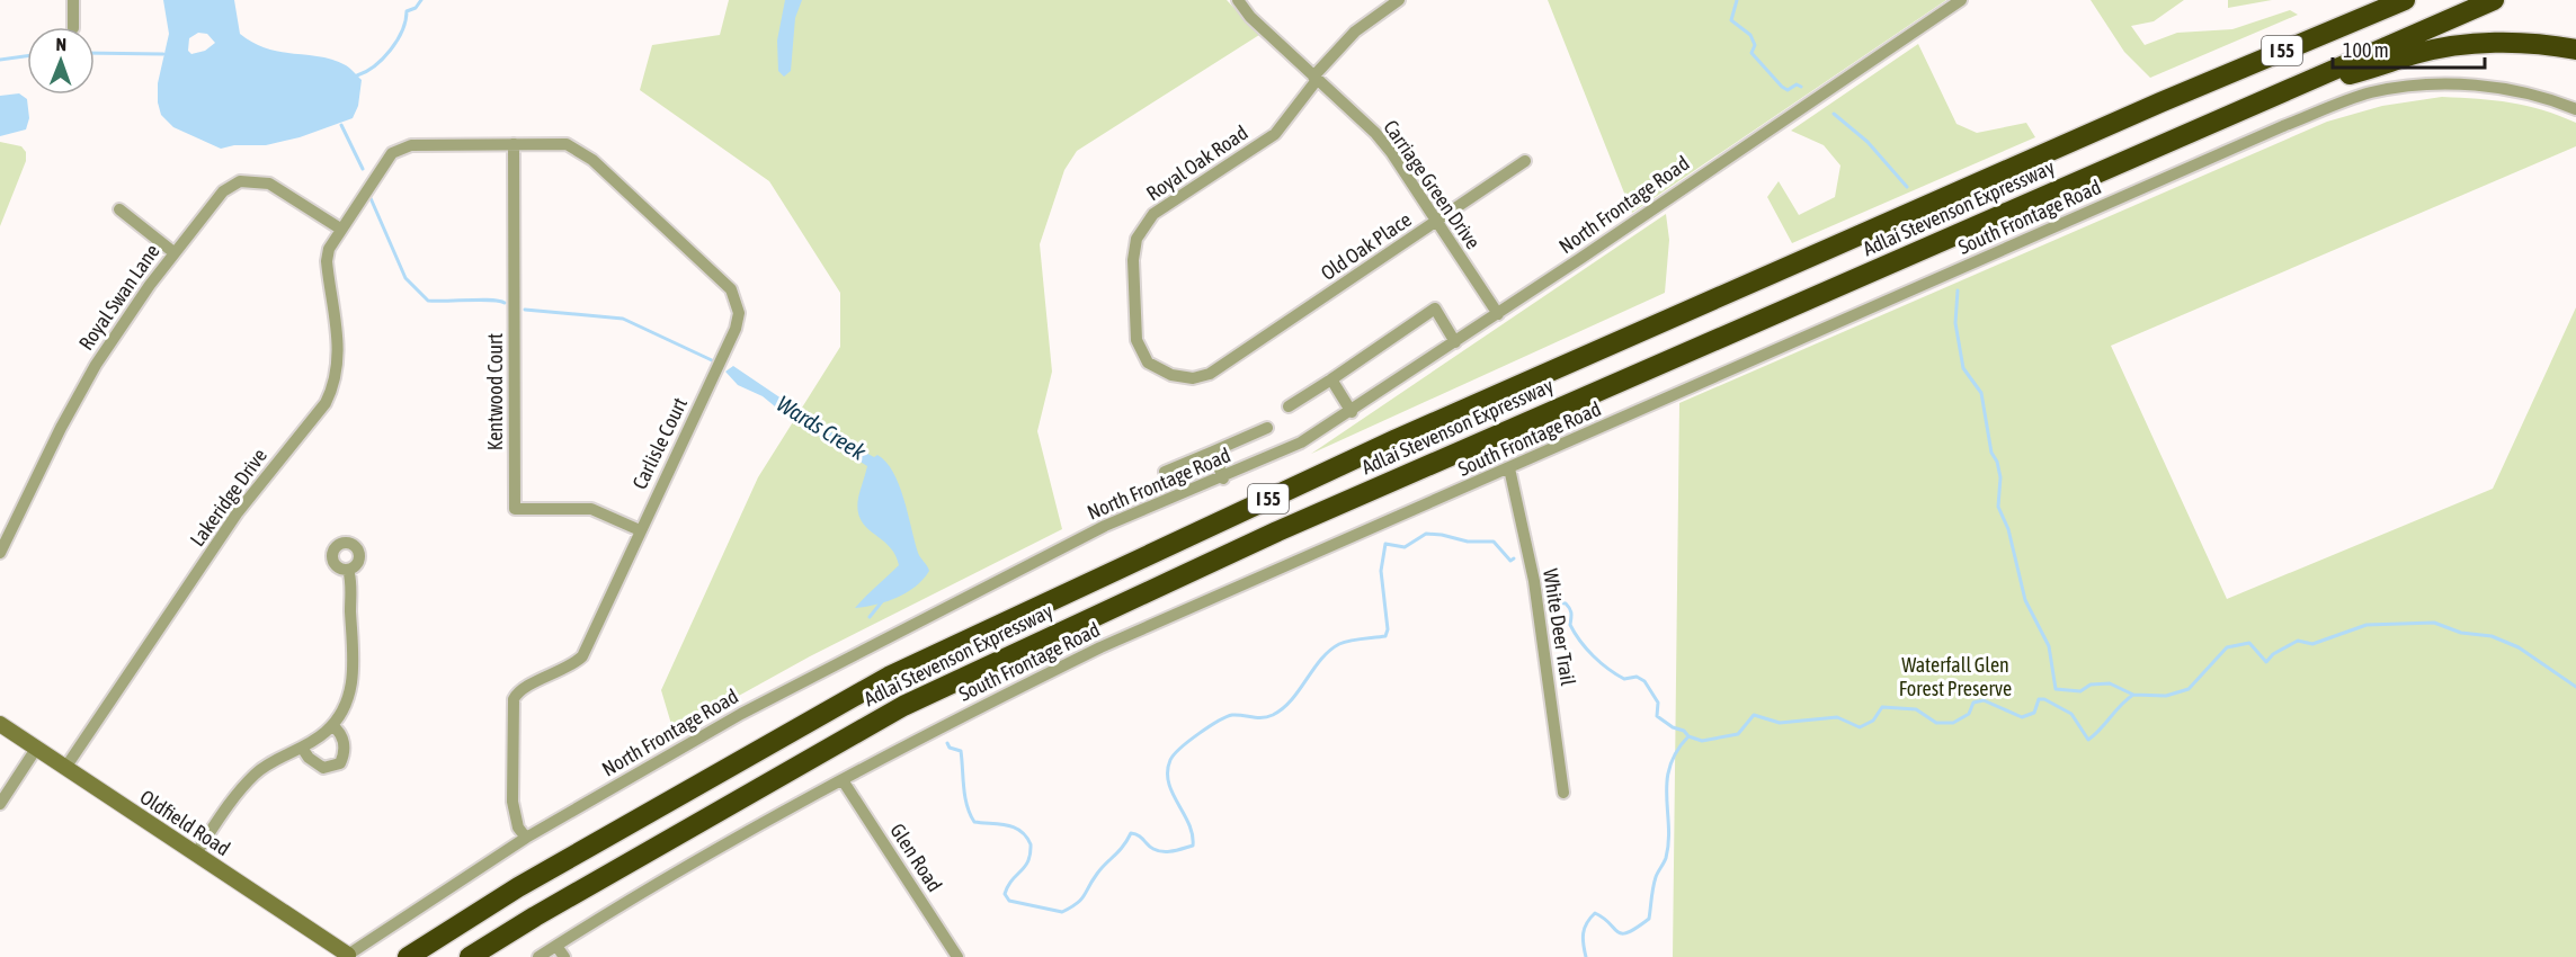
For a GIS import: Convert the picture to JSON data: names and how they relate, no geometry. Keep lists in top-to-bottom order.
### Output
{
  "streets": {
    "highway": ["I 55", "Adlai Stevenson Expressway"],
    "street": [
      "Royal Oak Road",
      "Carriage Green Drive",
      "North Frontage Road",
      "South Frontage Road",
      "Old Oak Place",
      "Royal Swan Lane",
      "Kentwood Court",
      "Carlisle Court",
      "Lakeridge Drive",
      "White Deer Trail",
      "Oldfield Road",
      "Glen Road"
    ]
  },
  "crossings": [
    ["Royal Oak Road", "Carriage Green Drive"],
    ["Royal Oak Road", "Old Oak Place"],
    ["Carriage Green Drive", "North Frontage Road"],
    ["Carriage Green Drive", "Old Oak Place"],
    ["North Frontage Road", "Carlisle Court"],
    ["North Frontage Road", "Oldfield Road"],
    ["South Frontage Road", "White Deer Trail"],
    ["South Frontage Road", "Glen Road"],
    ["Royal Swan Lane", "Carlisle Court"],
    ["Royal Swan Lane", "Lakeridge Drive"],
    ["Kentwood Court", "Carlisle Court"],
    ["Carlisle Court", "Lakeridge Drive"],
    ["Lakeridge Drive", "Oldfield Road"]
  ],
  "water": ["Wards Creek"],
  "parks": ["Waterfall Glen Forest Preserve"],
  "scale_bar": "100 m",
  "north": "top"
}
